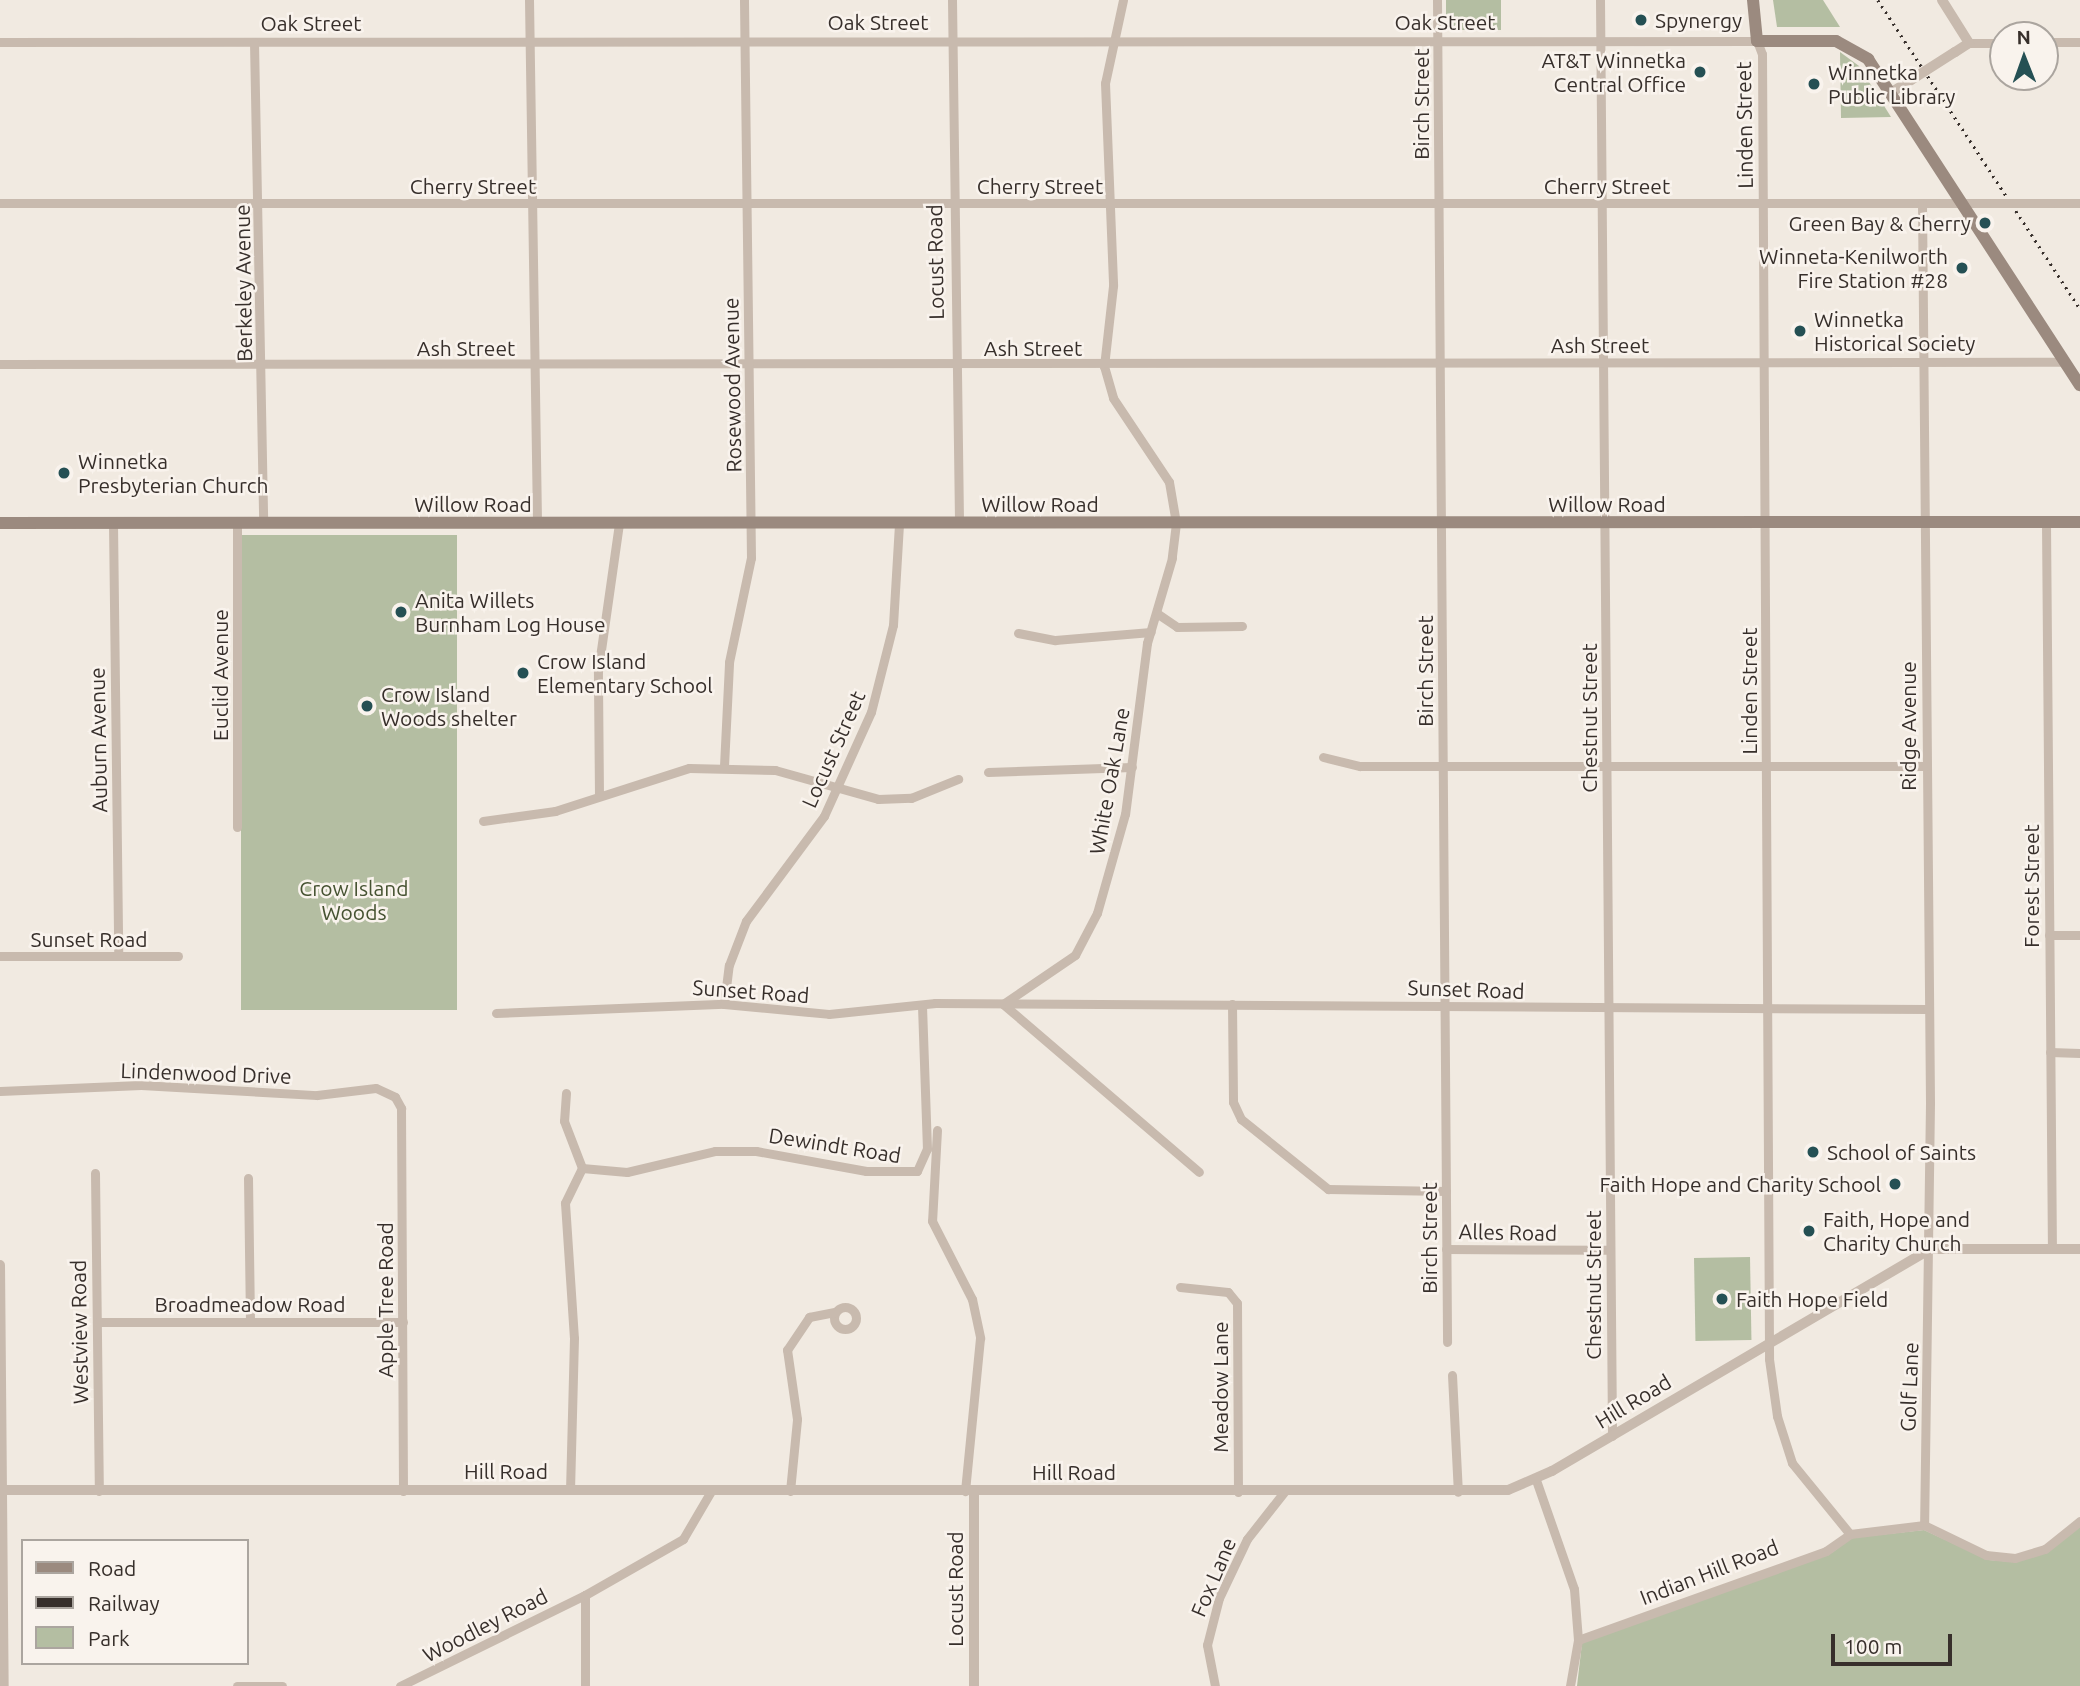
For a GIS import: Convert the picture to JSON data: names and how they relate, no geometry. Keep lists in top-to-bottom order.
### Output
{
  "streets": {
    "main road": ["Willow Road"],
    "street": [
      "Oak Street",
      "Birch Street",
      "Linden Street",
      "Cherry Street",
      "Locust Road",
      "Berkeley Avenue",
      "Ash Street",
      "Rosewood Avenue",
      "Euclid Avenue",
      "Chestnut Street",
      "Ridge Avenue",
      "Auburn Avenue",
      "Locust Street",
      "White Oak Lane",
      "Forest Street",
      "Sunset Road",
      "Lindenwood Drive",
      "Dewindt Road",
      "Alles Road",
      "Apple Tree Road",
      "Broadmeadow Road",
      "Westview Road",
      "Meadow Lane",
      "Golf Lane",
      "Hill Road",
      "Indian Hill Road",
      "Fox Lane",
      "Woodley Road"
    ]
  },
  "crossings": [
    ["Oak Street", "Birch Street"],
    ["Oak Street", "Linden Street"],
    ["Oak Street", "Locust Road"],
    ["Oak Street", "Berkeley Avenue"],
    ["Oak Street", "Rosewood Avenue"],
    ["Oak Street", "Chestnut Street"],
    ["Birch Street", "Cherry Street"],
    ["Birch Street", "Ash Street"],
    ["Birch Street", "Willow Road"],
    ["Birch Street", "Sunset Road"],
    ["Birch Street", "Alles Road"],
    ["Linden Street", "Cherry Street"],
    ["Linden Street", "Ash Street"],
    ["Linden Street", "Willow Road"],
    ["Linden Street", "Sunset Road"],
    ["Linden Street", "Hill Road"],
    ["Cherry Street", "Locust Road"],
    ["Cherry Street", "Berkeley Avenue"],
    ["Cherry Street", "Rosewood Avenue"],
    ["Cherry Street", "Chestnut Street"],
    ["Cherry Street", "Ridge Avenue"],
    ["Locust Road", "Ash Street"],
    ["Locust Road", "Willow Road"],
    ["Locust Road", "Hill Road"],
    ["Berkeley Avenue", "Ash Street"],
    ["Berkeley Avenue", "Willow Road"],
    ["Ash Street", "Rosewood Avenue"],
    ["Ash Street", "Chestnut Street"],
    ["Ash Street", "Ridge Avenue"],
    ["Rosewood Avenue", "Willow Road"],
    ["Willow Road", "Euclid Avenue"],
    ["Willow Road", "Chestnut Street"],
    ["Willow Road", "Ridge Avenue"],
    ["Willow Road", "Auburn Avenue"],
    ["Willow Road", "Locust Street"],
    ["Willow Road", "White Oak Lane"],
    ["Willow Road", "Forest Street"],
    ["Chestnut Street", "Sunset Road"],
    ["Chestnut Street", "Alles Road"],
    ["Chestnut Street", "Hill Road"],
    ["Ridge Avenue", "Sunset Road"],
    ["Ridge Avenue", "Golf Lane"],
    ["Ridge Avenue", "Hill Road"],
    ["Auburn Avenue", "Sunset Road"],
    ["Locust Street", "Sunset Road"],
    ["White Oak Lane", "Sunset Road"],
    ["Sunset Road", "Dewindt Road"],
    ["Lindenwood Drive", "Apple Tree Road"],
    ["Apple Tree Road", "Broadmeadow Road"],
    ["Apple Tree Road", "Hill Road"],
    ["Broadmeadow Road", "Westview Road"],
    ["Westview Road", "Hill Road"],
    ["Meadow Lane", "Hill Road"],
    ["Golf Lane", "Hill Road"],
    ["Golf Lane", "Indian Hill Road"],
    ["Hill Road", "Fox Lane"],
    ["Hill Road", "Woodley Road"]
  ],
  "parks": ["Crow Island Woods"],
  "places": [
    "Spynergy",
    "AT&T Winnetka Central Office",
    "Winnetka Public Library",
    "Green Bay & Cherry",
    "Winneta-Kenilworth Fire Station #28",
    "Winnetka Historical Society",
    "Winnetka Presbyterian Church",
    "Anita Willets Burnham Log House",
    "Crow Island Elementary School",
    "Crow Island Woods shelter",
    "School of Saints",
    "Faith Hope and Charity School",
    "Faith, Hope and Charity Church",
    "Faith Hope Field"
  ],
  "legend": ["Road", "Railway", "Park"],
  "scale_bar": "100 m",
  "north": "top"
}
